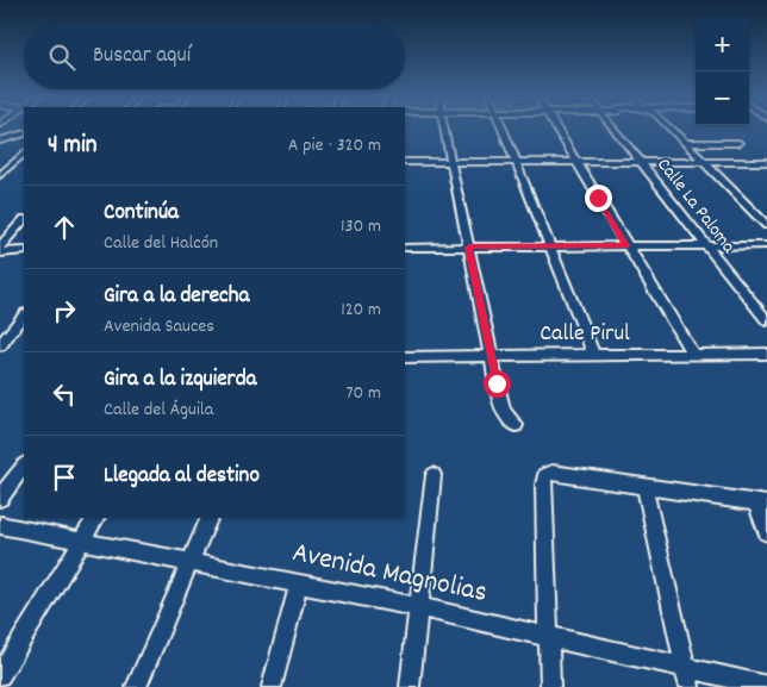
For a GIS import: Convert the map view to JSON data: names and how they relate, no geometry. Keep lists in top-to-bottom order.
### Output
{
  "streets": {
    "street": ["Calle La Paloma", "Calle Pirul", "Avenida Magnolias"]
  },
  "page": {
    "map_buttons": ["+", "−"],
    "search": "Buscar aquí",
    "heading": ["4 min", "A pie · 320 m"],
    "list": [
      ["Continúa", "Calle del Halcón", "130 m"],
      ["Gira a la derecha", "Avenida Sauces", "120 m"],
      ["Gira a la izquierda", "Calle del Águila", "70 m"],
      "Llegada al destino"
    ]
  }
}
